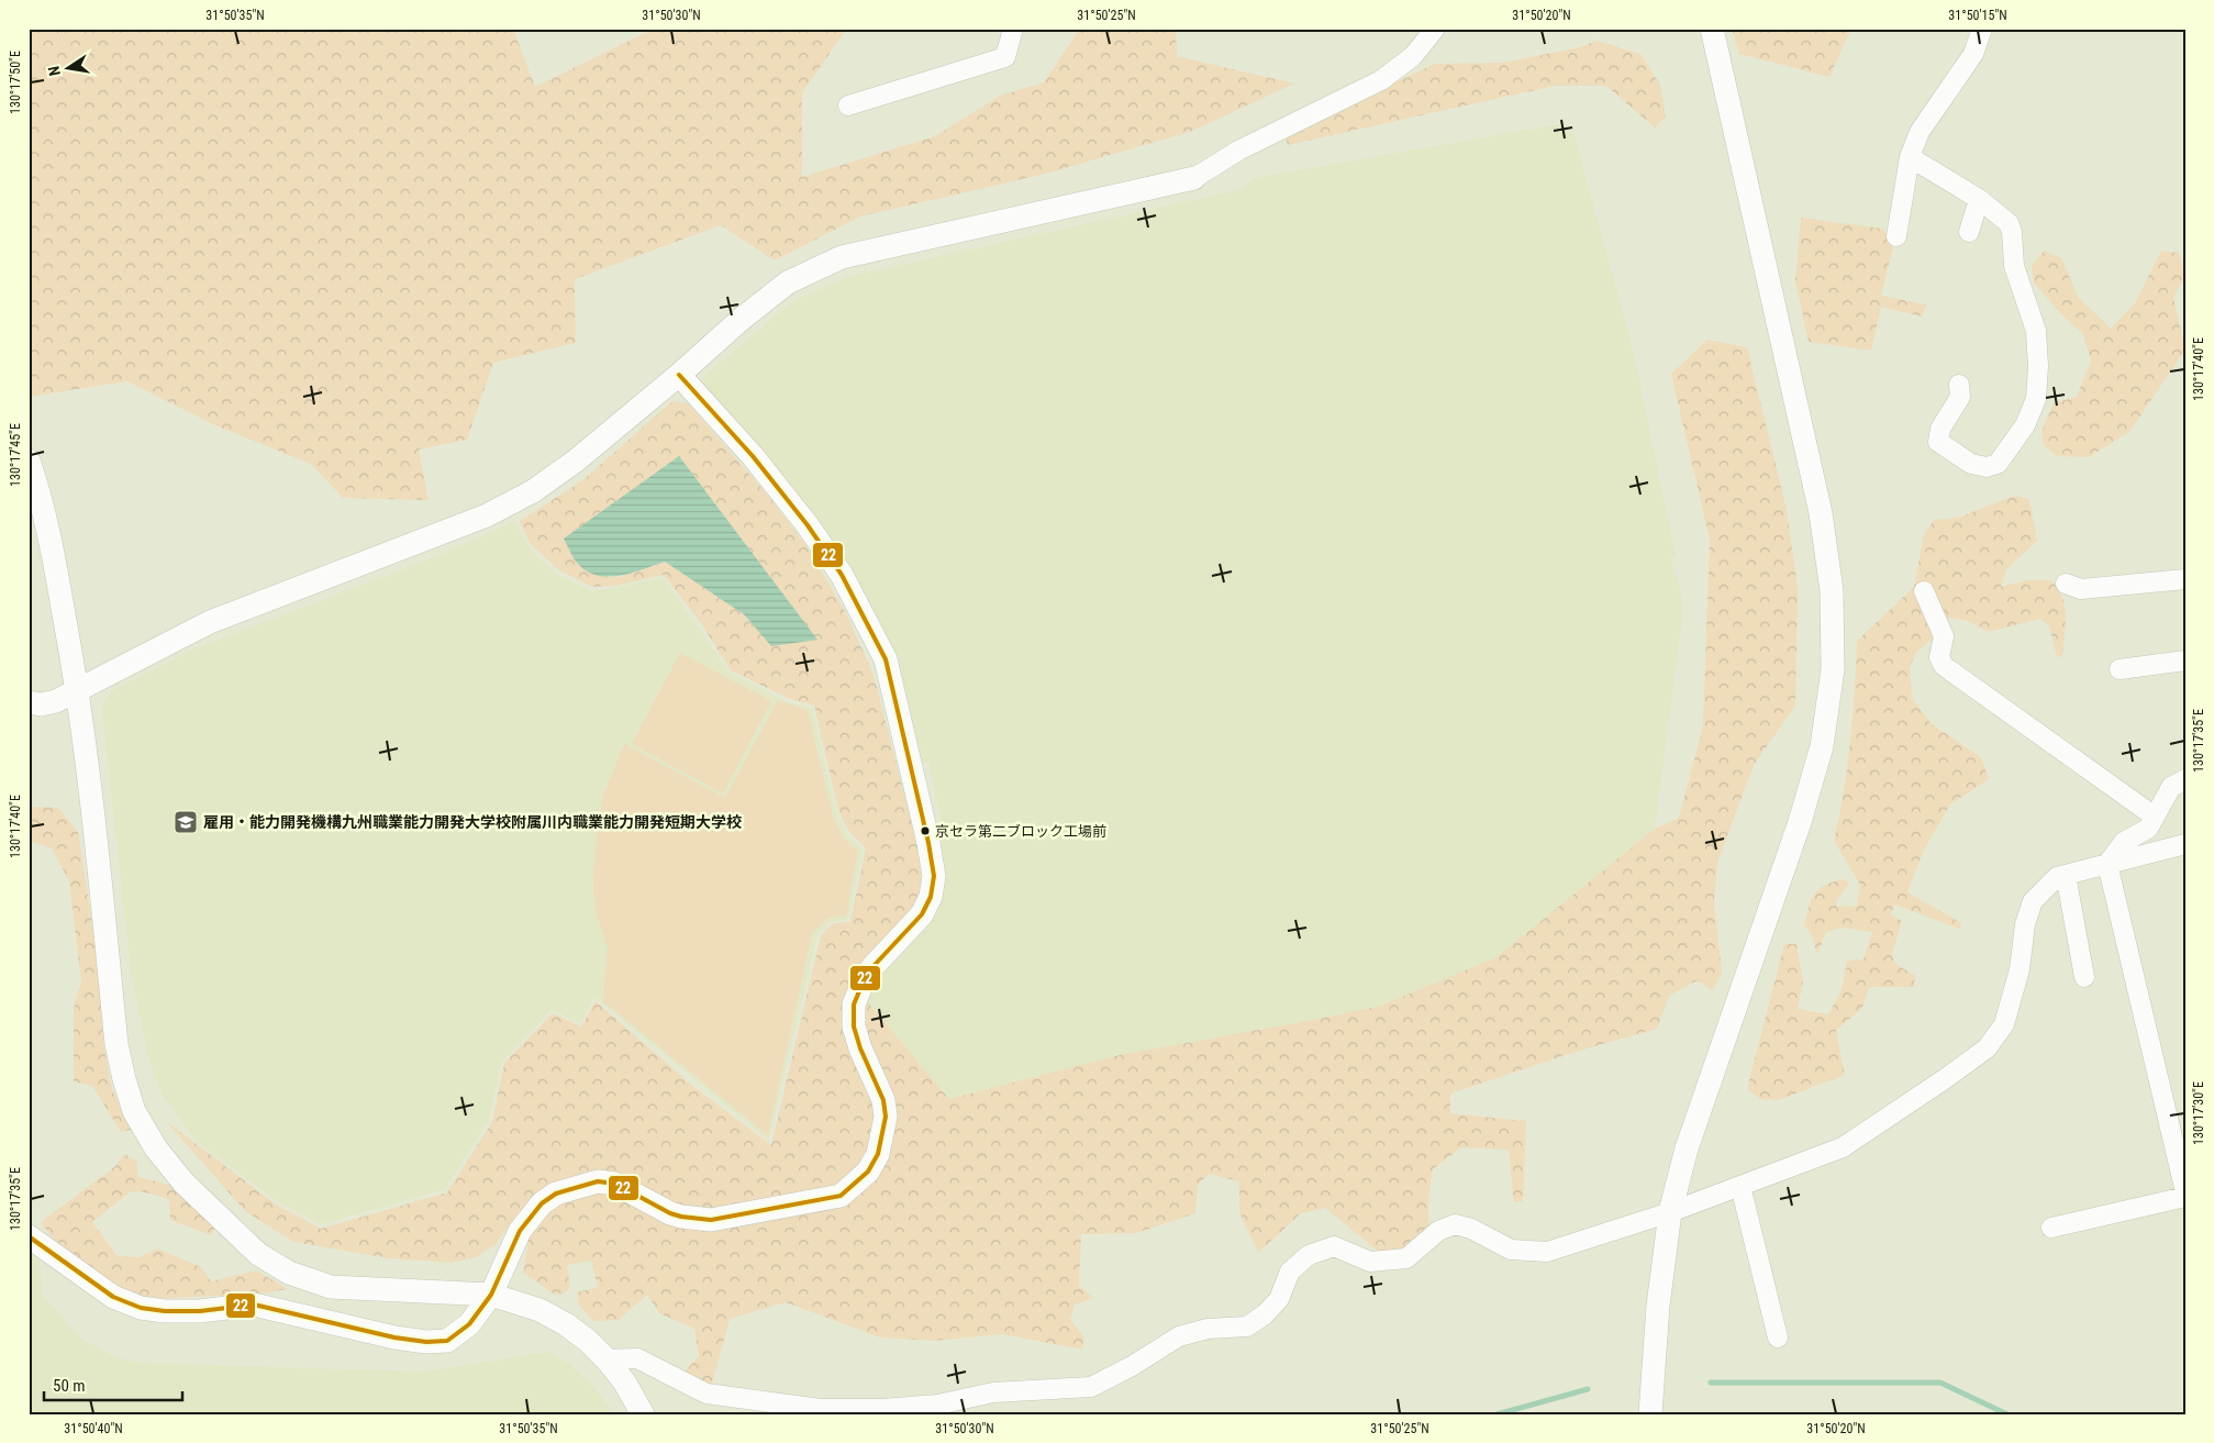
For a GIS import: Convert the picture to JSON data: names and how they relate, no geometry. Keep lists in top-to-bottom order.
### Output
{
  "places": {
    "school or university": ["雇用・能力開発機構九州職業能力開発大学校附属川内職業能力開発短期大学校"],
    "other": ["京セラ第二ブロック工場前"]
  },
  "lines": ["transit line 22"],
  "scale_bar": "50 m",
  "north": "left",
  "coordinates": [
    "31°50'35\"N",
    "31°50'30\"N",
    "31°50'25\"N",
    "31°50'20\"N",
    "31°50'15\"N",
    "130°17'50\"E",
    "130°17'40\"E",
    "130°17'45\"E",
    "130°17'35\"E",
    "130°17'30\"E",
    "31°50'40\"N"
  ]
}
